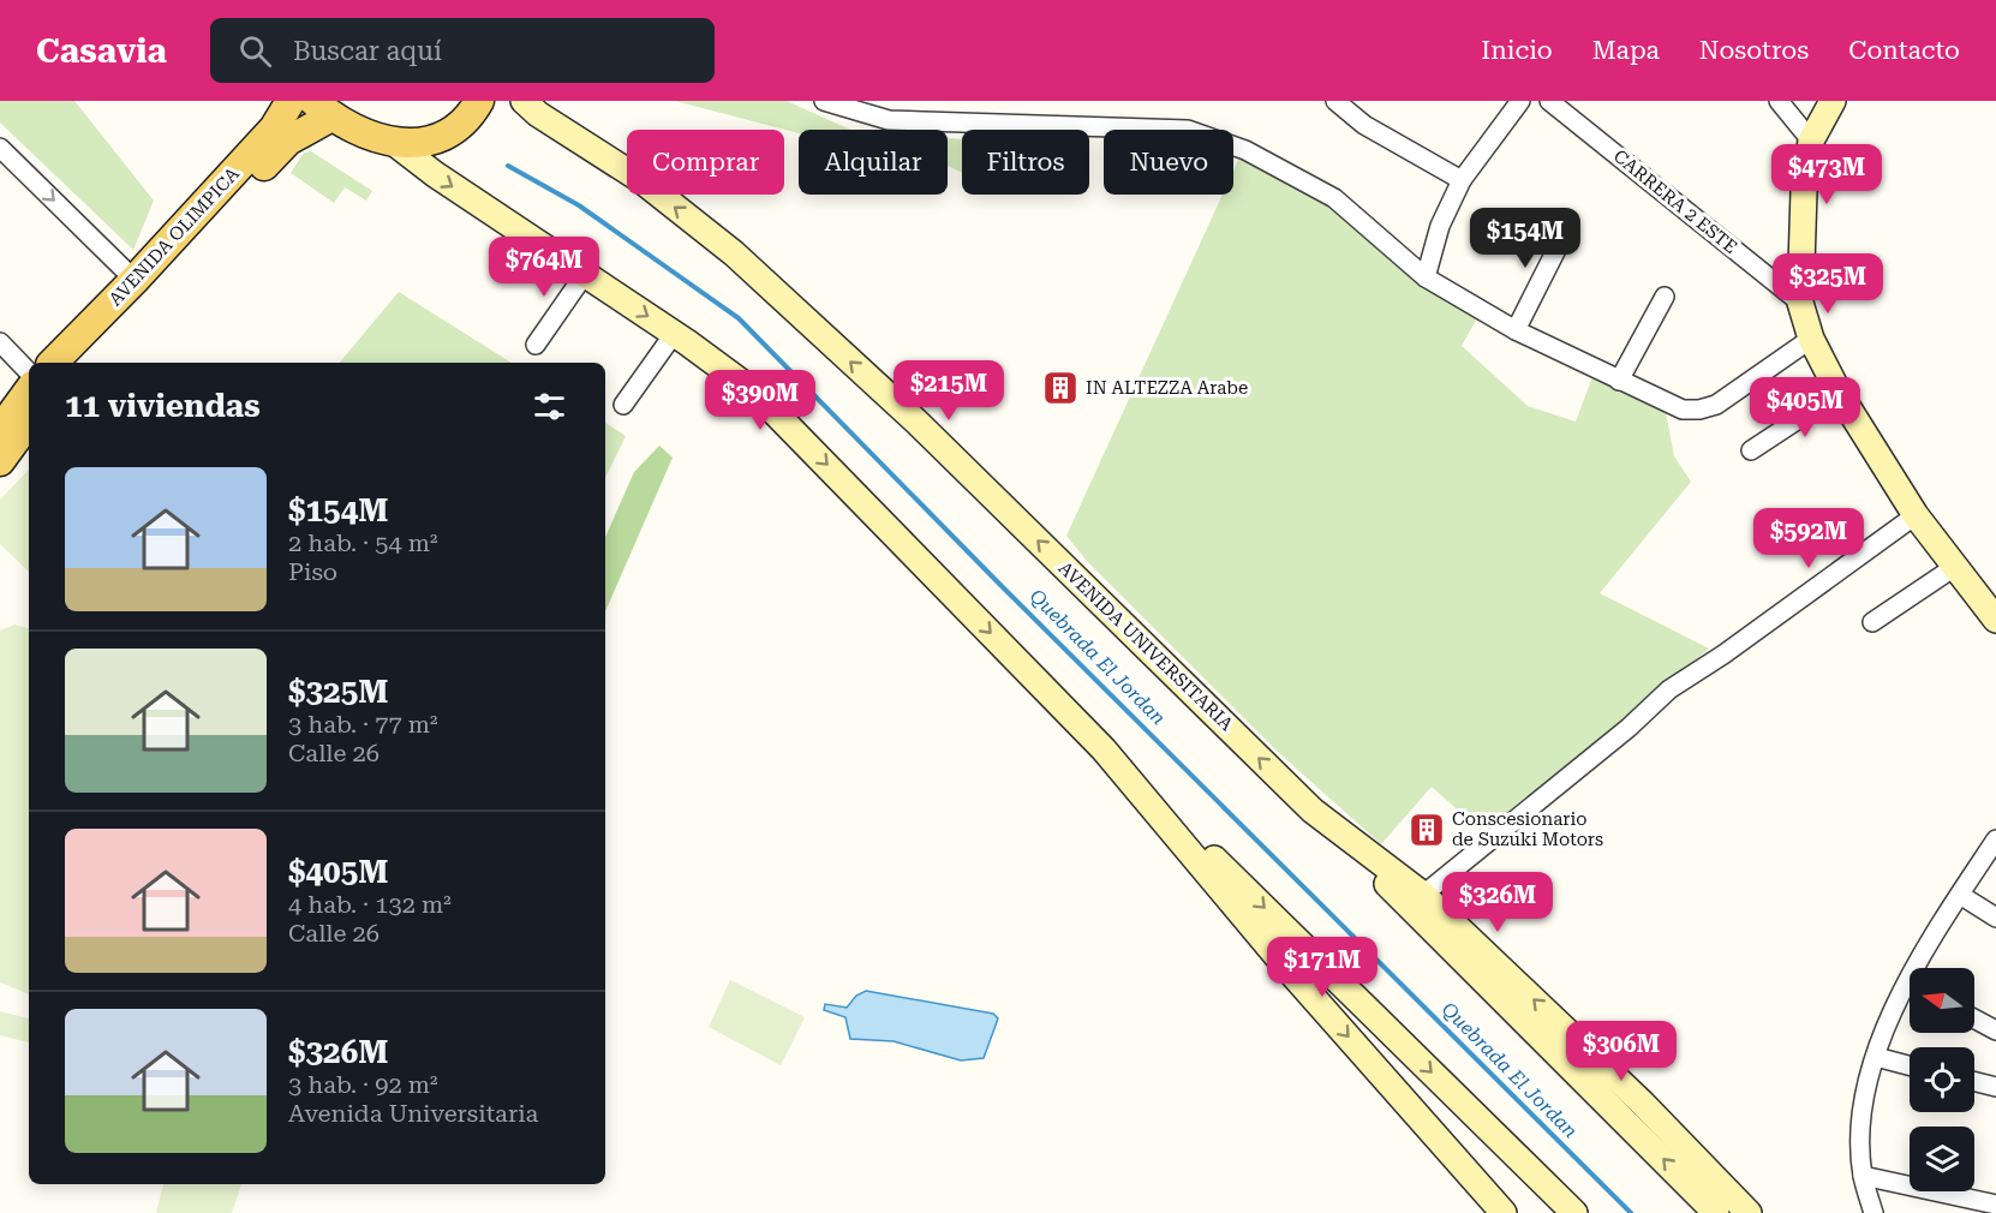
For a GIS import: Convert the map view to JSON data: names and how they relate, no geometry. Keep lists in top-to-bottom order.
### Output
{
  "streets": {
    "main road": ["AVENIDA OLIMPICA", "AVENIDA UNIVERSITARIA"],
    "street": ["CARRERA 2 ESTE"]
  },
  "water": ["Quebrada El Jordan"],
  "places": {
    "building": ["IN ALTEZZA Arabe", "Conscesionario de Suzuki Motors"]
  },
  "north": "left",
  "page": {
    "header": "Casavia",
    "search": "Buscar aquí",
    "nav": [
      "Inicio",
      "Mapa",
      "Nosotros",
      "Contacto"
    ],
    "chip": [
      "Comprar",
      "Alquilar",
      "Filtros",
      "Nuevo"
    ],
    "price": [
      "$473M",
      "$154M",
      "$764M",
      "$325M",
      "$215M",
      "$390M",
      "$405M",
      "$592M",
      "$326M",
      "$171M",
      "$306M"
    ],
    "heading": "11 viviendas",
    "list": [
      {
        "name": "$154M",
        "note": "2 hab. · 54 m² · Piso"
      },
      {
        "name": "$325M",
        "note": "3 hab. · 77 m² · Calle 26"
      },
      {
        "name": "$405M",
        "note": "4 hab. · 132 m² · Calle 26"
      },
      {
        "name": "$326M",
        "note": "3 hab. · 92 m² · Avenida Universitaria"
      }
    ]
  }
}
